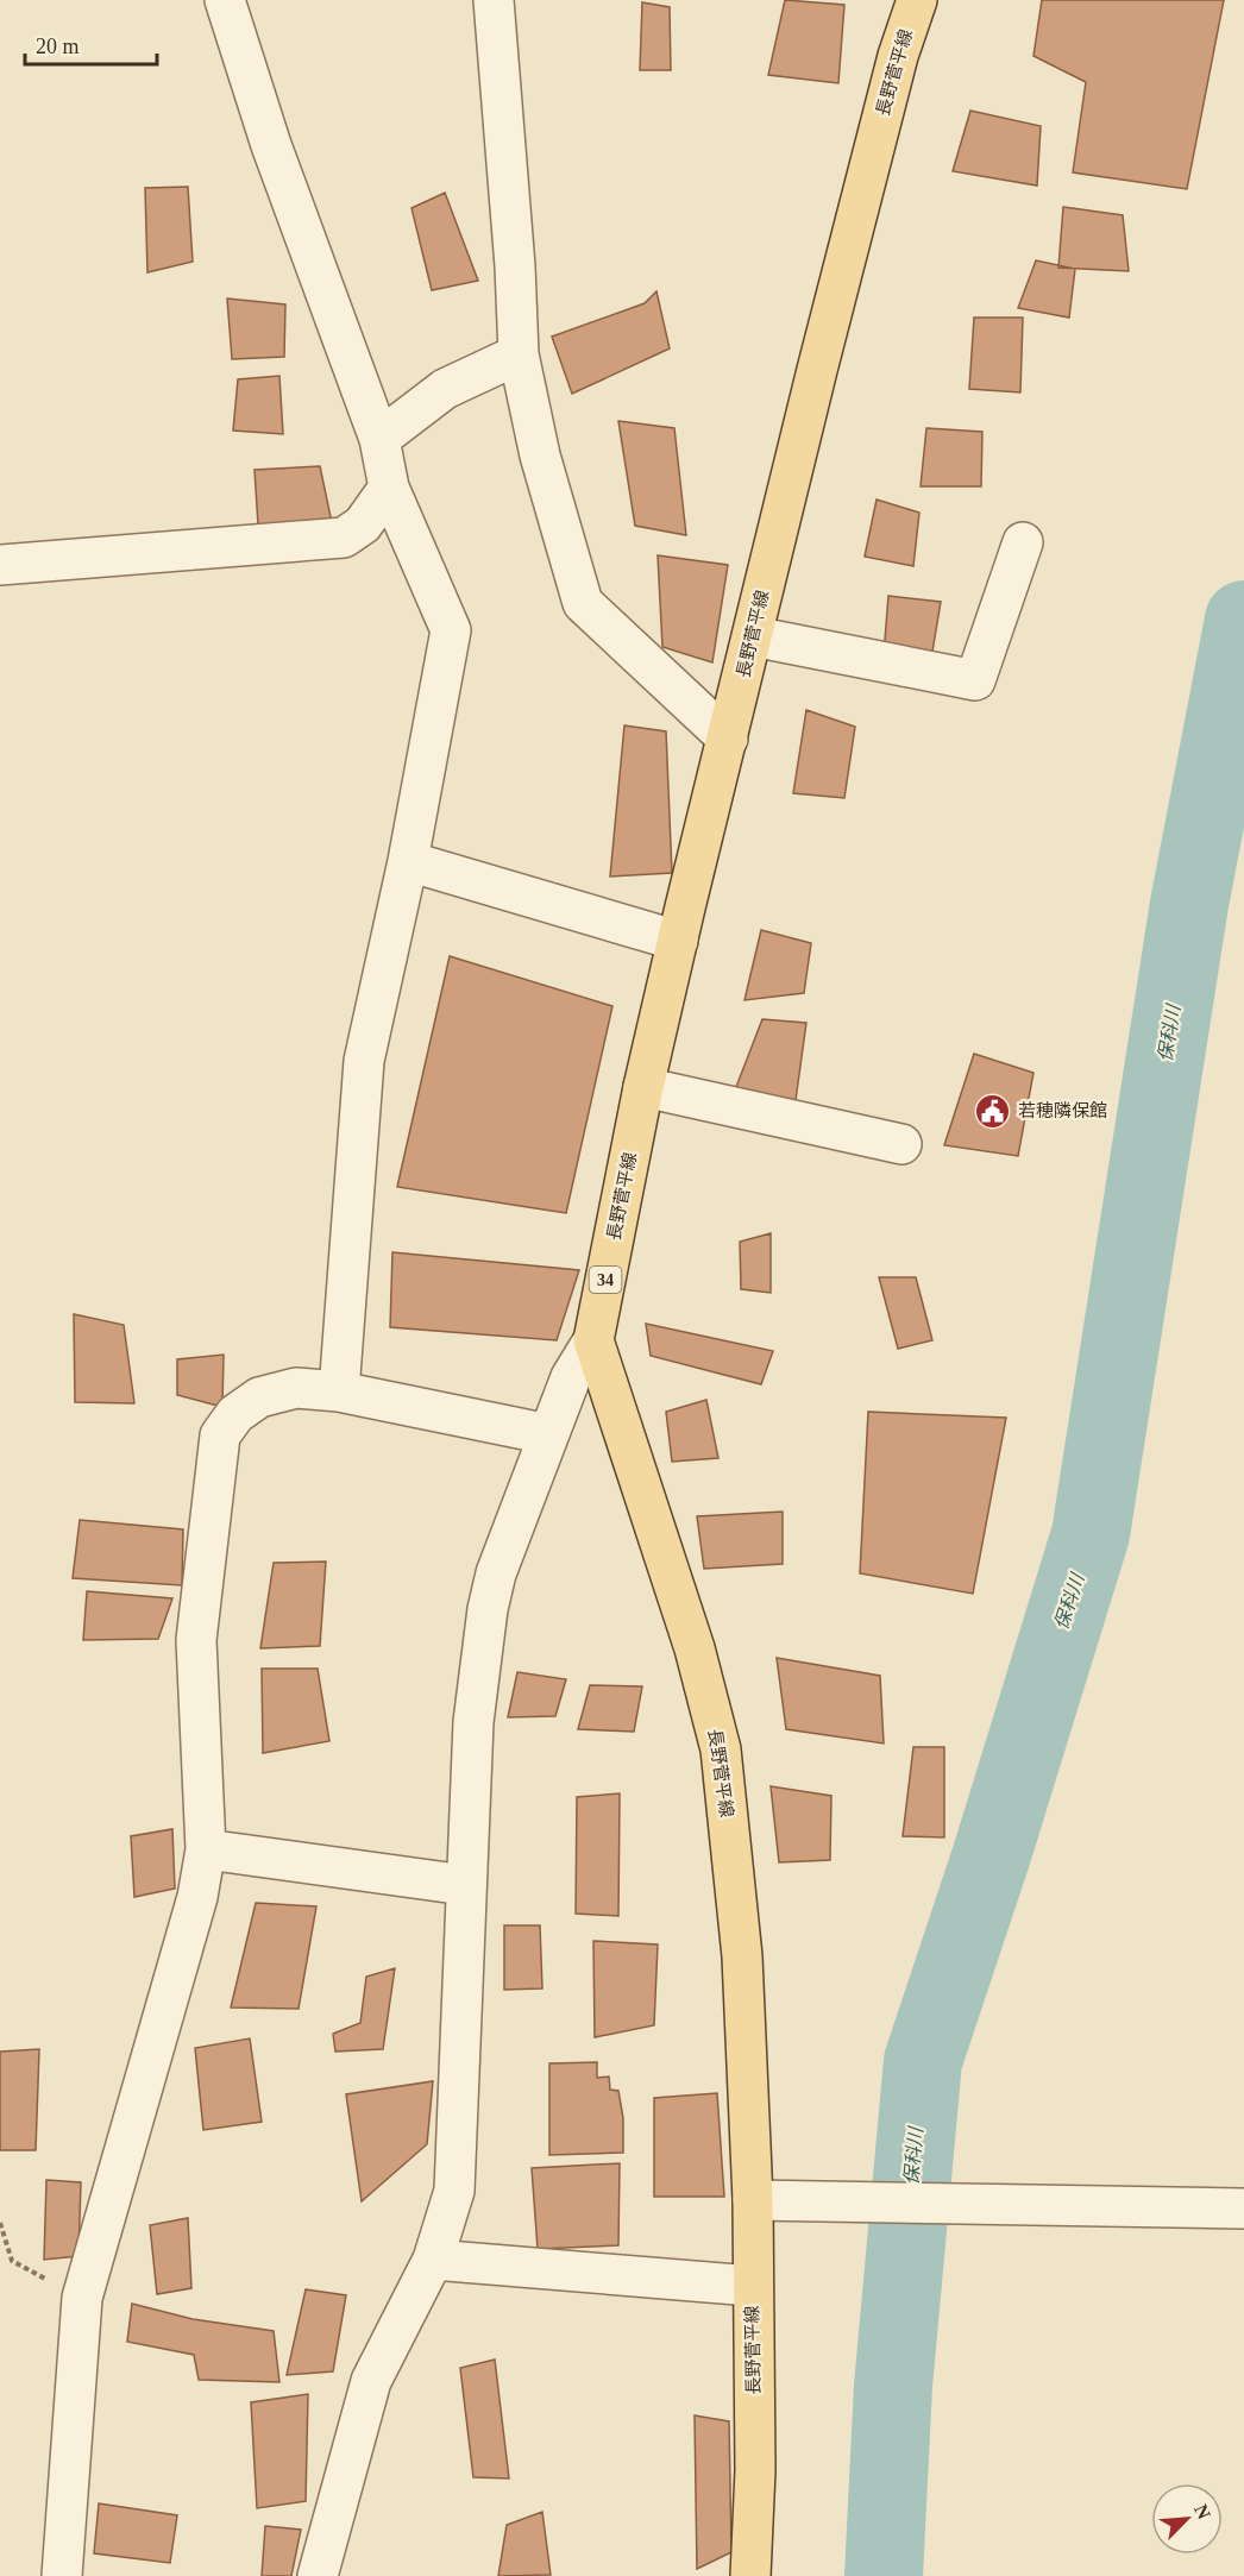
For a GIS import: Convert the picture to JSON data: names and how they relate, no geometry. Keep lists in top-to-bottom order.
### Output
{
  "streets": {
    "main road": ["長野菅平線", "34"]
  },
  "water": ["保科川"],
  "places": {
    "public building": ["若穂隣保館"]
  },
  "scale_bar": "20 m",
  "north": "top right"
}
